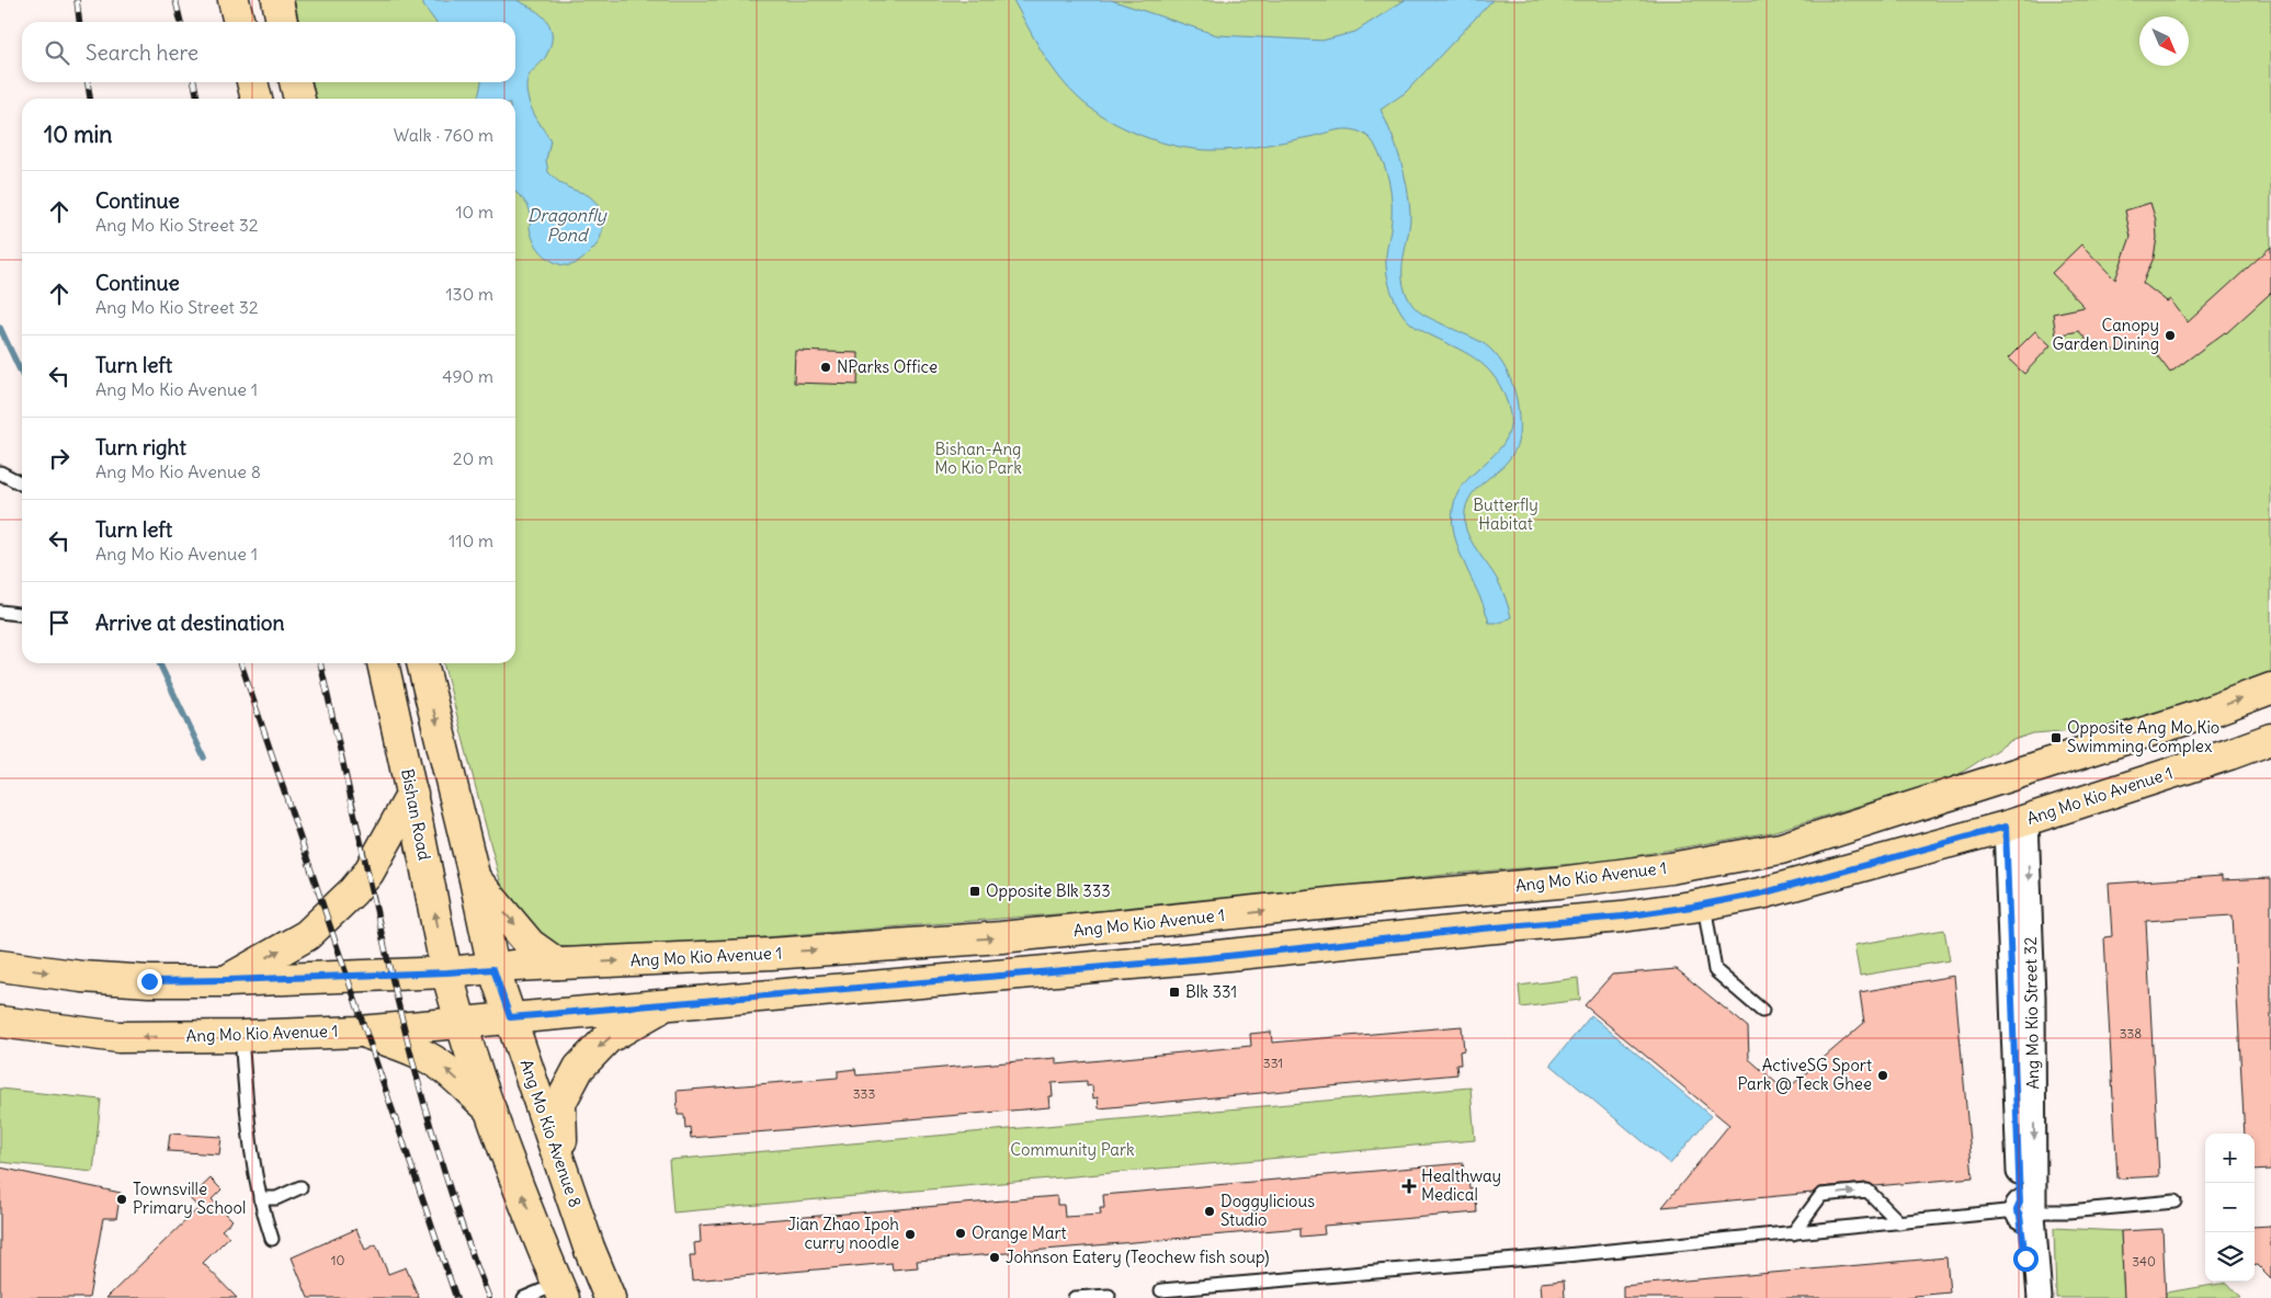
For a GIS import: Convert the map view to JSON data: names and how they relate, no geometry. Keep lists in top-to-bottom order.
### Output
{
  "streets": {
    "main road": ["Ang Mo Kio Avenue 1", "Bishan Road", "Ang Mo Kio Avenue 8"],
    "street": ["Ang Mo Kio Street 32"]
  },
  "crossings": [
    ["Ang Mo Kio Avenue 1", "Bishan Road"],
    ["Ang Mo Kio Avenue 1", "Ang Mo Kio Street 32"],
    ["Ang Mo Kio Avenue 1", "Ang Mo Kio Avenue 8"]
  ],
  "water": ["Dragonfly Pond"],
  "parks": ["Bishan-Ang Mo Kio Park", "Butterfly Habitat", "Community Park"],
  "places": {
    "other": [
      "Canopy Garden Dining",
      "NParks Office",
      "ActiveSG Sport Park @ Teck Ghee",
      "Townsville Primary School",
      "Doggylicious Studio",
      "Orange Mart",
      "Jian Zhao Ipoh curry noodle",
      "Johnson Eatery (Teochew fish soup)"
    ],
    "transit": ["Opposite Ang Mo Kio Swimming Complex", "Opposite Blk 333", "Blk 331"],
    "health": ["Healthway Medical"]
  },
  "house_numbers": [
    "338",
    "331",
    "333",
    "10",
    "340"
  ],
  "north": "bottom right",
  "page": {
    "search": "Search here",
    "heading": ["10 min", "Walk · 760 m"],
    "list": [
      ["Continue", "Ang Mo Kio Street 32", "10 m"],
      ["Continue", "Ang Mo Kio Street 32", "130 m"],
      ["Turn left", "Ang Mo Kio Avenue 1", "490 m"],
      ["Turn right", "Ang Mo Kio Avenue 8", "20 m"],
      ["Turn left", "Ang Mo Kio Avenue 1", "110 m"],
      "Arrive at destination"
    ],
    "map_buttons": ["+", "−"]
  }
}
